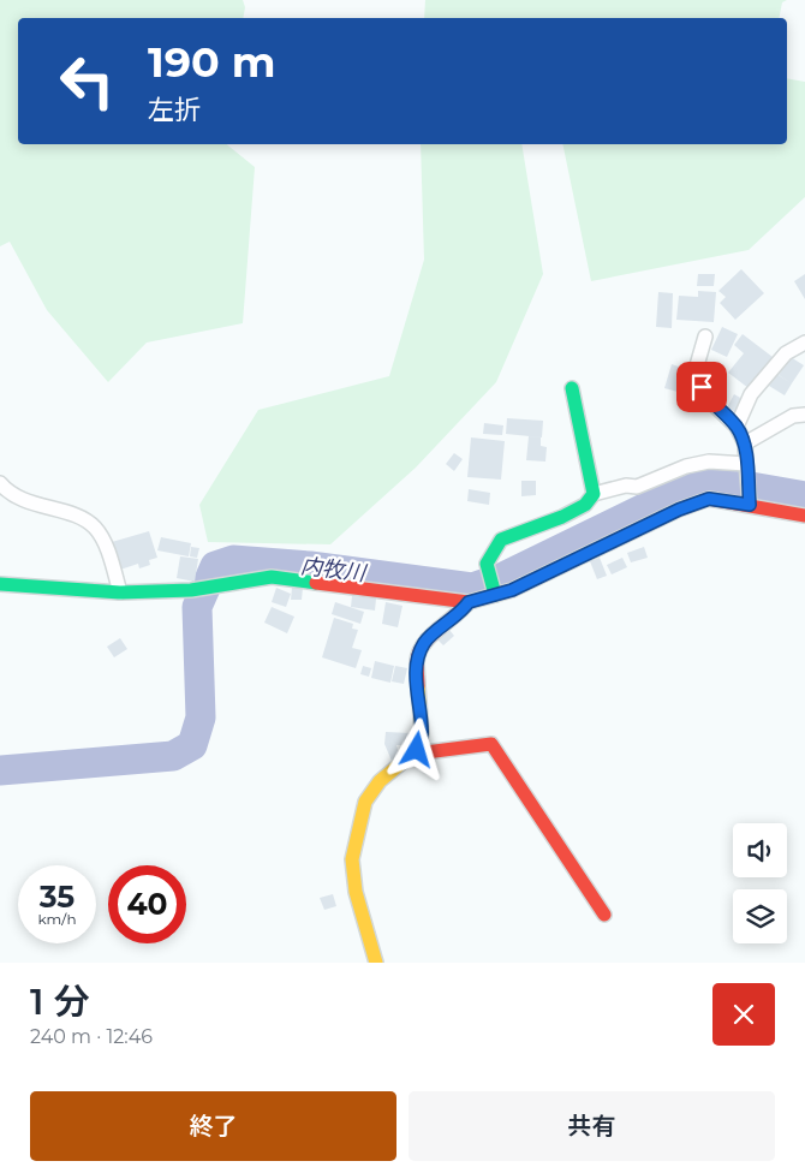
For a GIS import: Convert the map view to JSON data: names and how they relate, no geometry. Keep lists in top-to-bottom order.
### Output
{
  "water": ["内牧川"],
  "page": {
    "turn": ["190 m", "左折"],
    "speed": "35 km/h",
    "limit": "40",
    "heading": ["1 分", "240 m · 12:46"],
    "buttons": ["終了", "共有"]
  }
}
